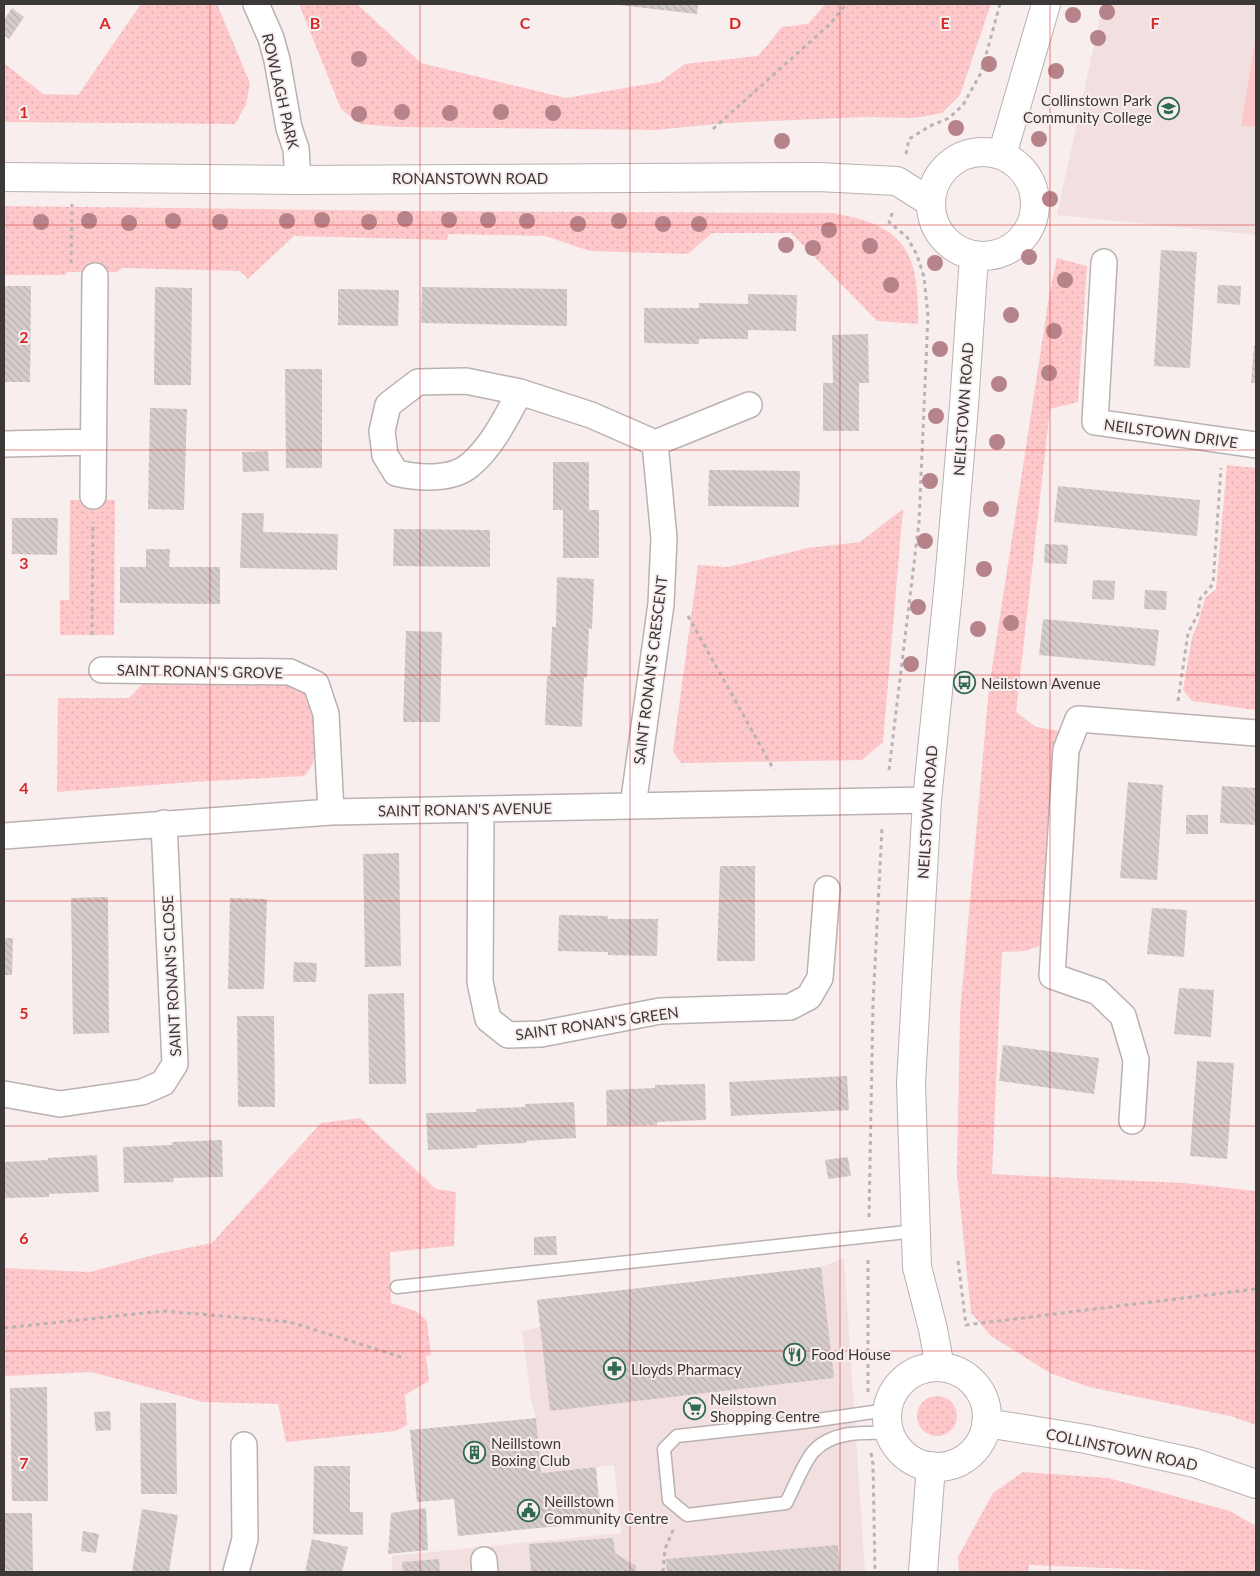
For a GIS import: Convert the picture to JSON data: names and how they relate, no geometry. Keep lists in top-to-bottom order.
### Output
{
  "streets": {
    "street": [
      "ROWLAGH PARK",
      "RONANSTOWN ROAD",
      "NEILSTOWN ROAD",
      "NEILSTOWN DRIVE",
      "SAINT RONAN'S CRESCENT",
      "SAINT RONAN'S GROVE",
      "SAINT RONAN'S AVENUE",
      "SAINT RONAN'S CLOSE",
      "SAINT RONAN'S GREEN",
      "COLLINSTOWN ROAD"
    ]
  },
  "crossings": [
    ["ROWLAGH PARK", "RONANSTOWN ROAD"],
    ["RONANSTOWN ROAD", "NEILSTOWN ROAD"],
    ["NEILSTOWN ROAD", "SAINT RONAN'S AVENUE"],
    ["NEILSTOWN ROAD", "COLLINSTOWN ROAD"],
    ["SAINT RONAN'S CRESCENT", "SAINT RONAN'S AVENUE"],
    ["SAINT RONAN'S GROVE", "SAINT RONAN'S AVENUE"],
    ["SAINT RONAN'S AVENUE", "SAINT RONAN'S CLOSE"],
    ["SAINT RONAN'S AVENUE", "SAINT RONAN'S GREEN"]
  ],
  "places": {
    "school or university": ["Collinstown Park Community College"],
    "bus stop": ["Neilstown Avenue"],
    "restaurant": ["Food House"],
    "pharmacy": ["Lloyds Pharmacy"],
    "supermarket": ["Neilstown Shopping Centre"],
    "building": ["Neillstown Boxing Club"],
    "public building": ["Neillstown Community Centre"]
  },
  "grid": {
    "columns": [
      "A",
      "B",
      "C",
      "D",
      "E",
      "F"
    ],
    "rows": [
      "1",
      "2",
      "3",
      "4",
      "5",
      "6",
      "7"
    ]
  }
}
